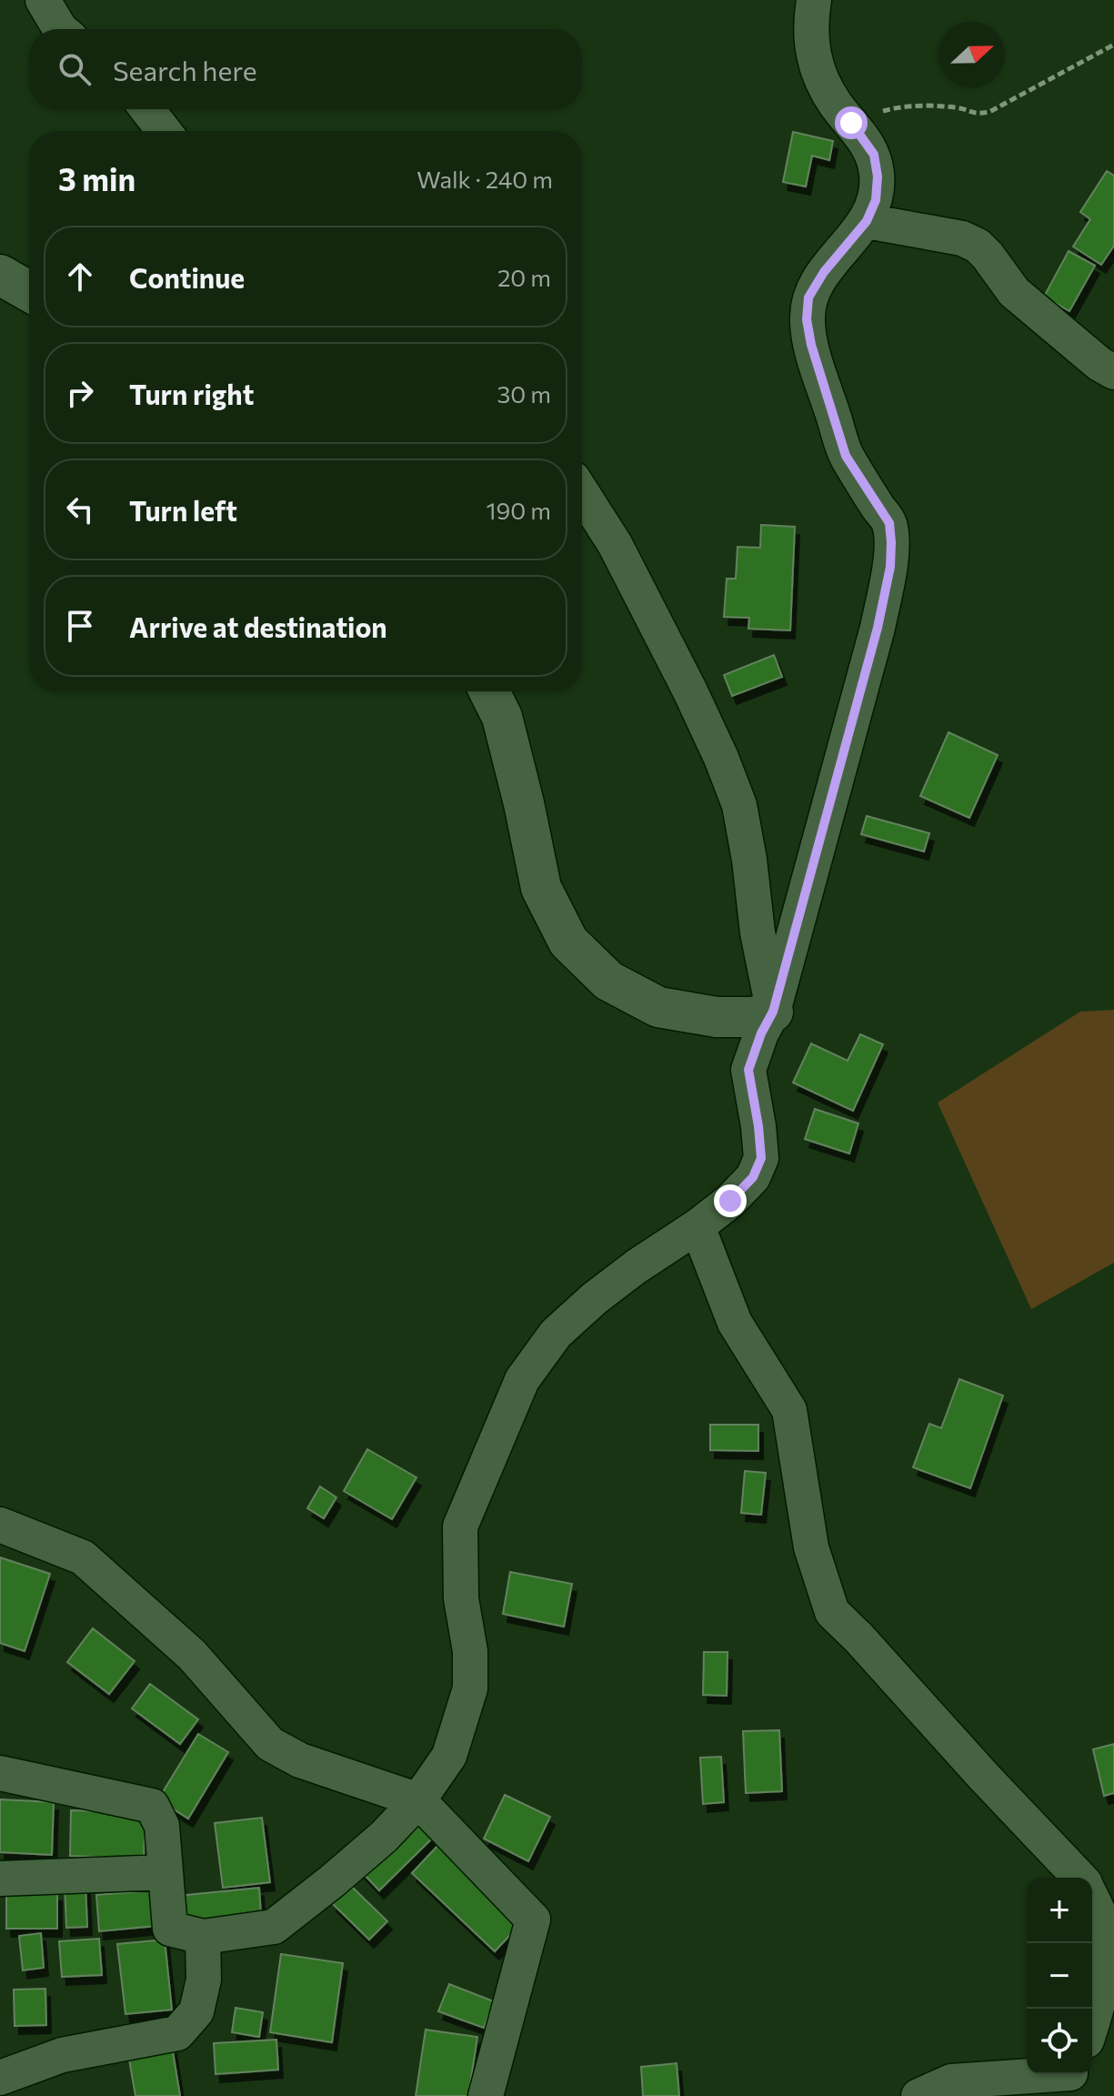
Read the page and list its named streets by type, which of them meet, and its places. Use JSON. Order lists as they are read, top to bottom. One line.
{"north":"right","page":{"search":"Search here","heading":["3 min","Walk · 240 m"],"list":[["Continue","20 m"],["Turn right","30 m"],["Turn left","190 m"],"Arrive at destination"],"map_buttons":["+","−"]}}
